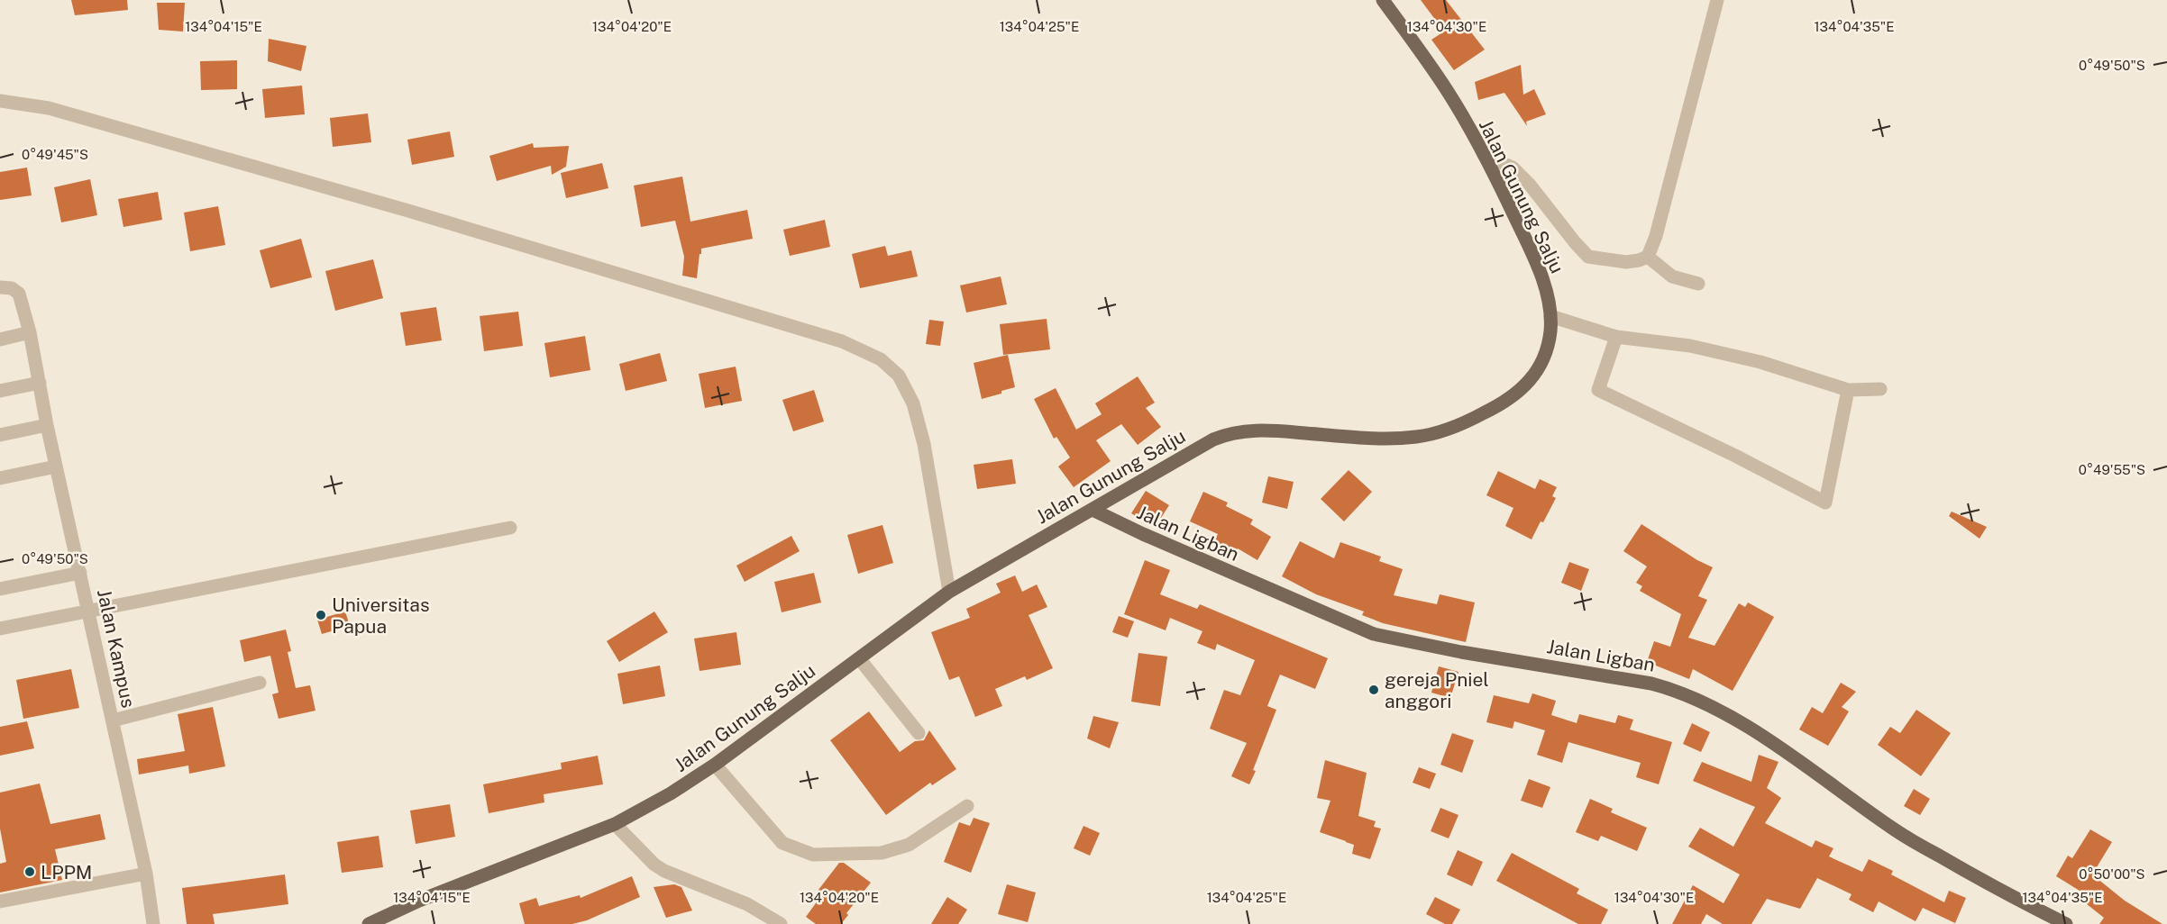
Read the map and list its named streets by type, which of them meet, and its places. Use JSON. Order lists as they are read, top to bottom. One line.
{"streets":{"main road":["Jalan Gunung Salju","Jalan Ligban"],"street":["Jalan Kampus"]},"crossings":[["Jalan Gunung Salju","Jalan Ligban"]],"places":["Universitas Papua","gereja Pniel anggori","LPPM"],"coordinates":["134°04'15\"E","134°04'20\"E","134°04'25\"E","134°04'30\"E","134°04'35\"E","0°49'50\"S","0°49'45\"S","0°49'55\"S","0°50'00\"S"]}
